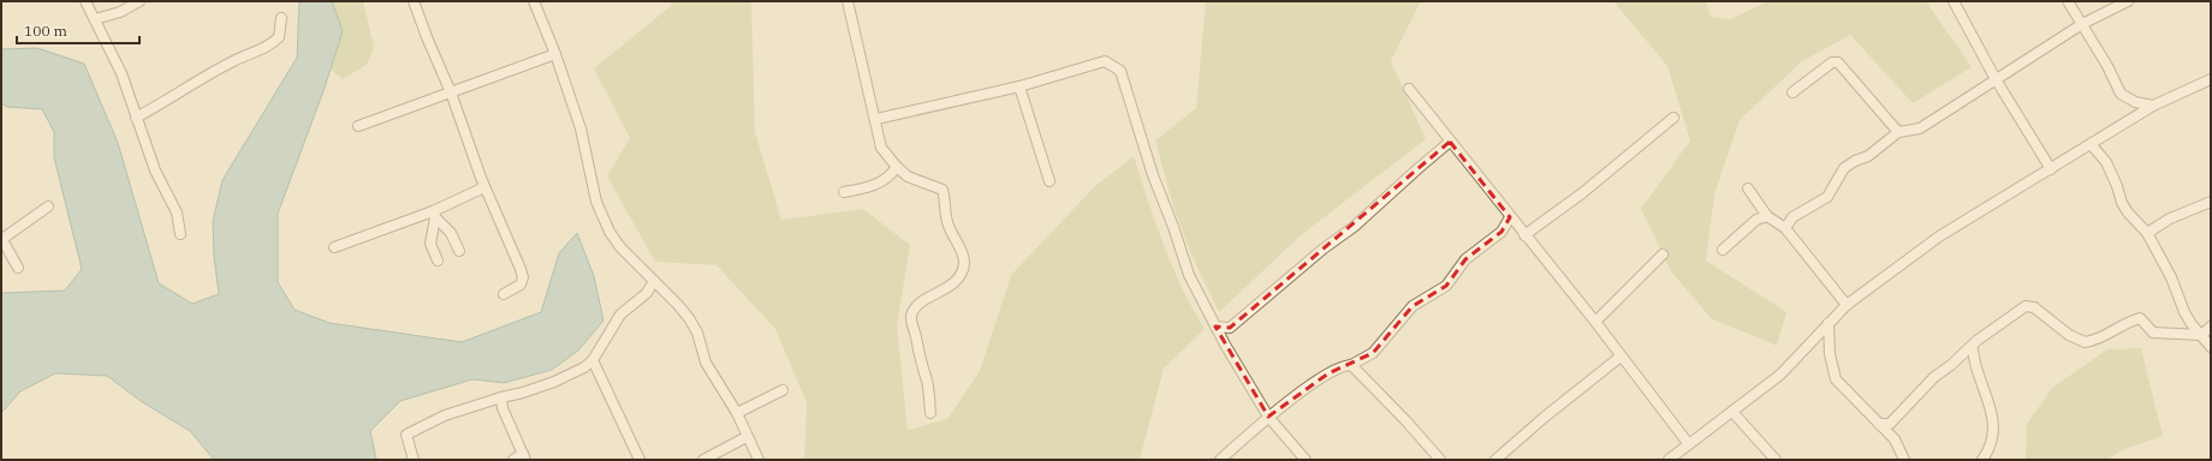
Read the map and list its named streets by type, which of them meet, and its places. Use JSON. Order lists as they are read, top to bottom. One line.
{"scale_bar":"100 m"}
